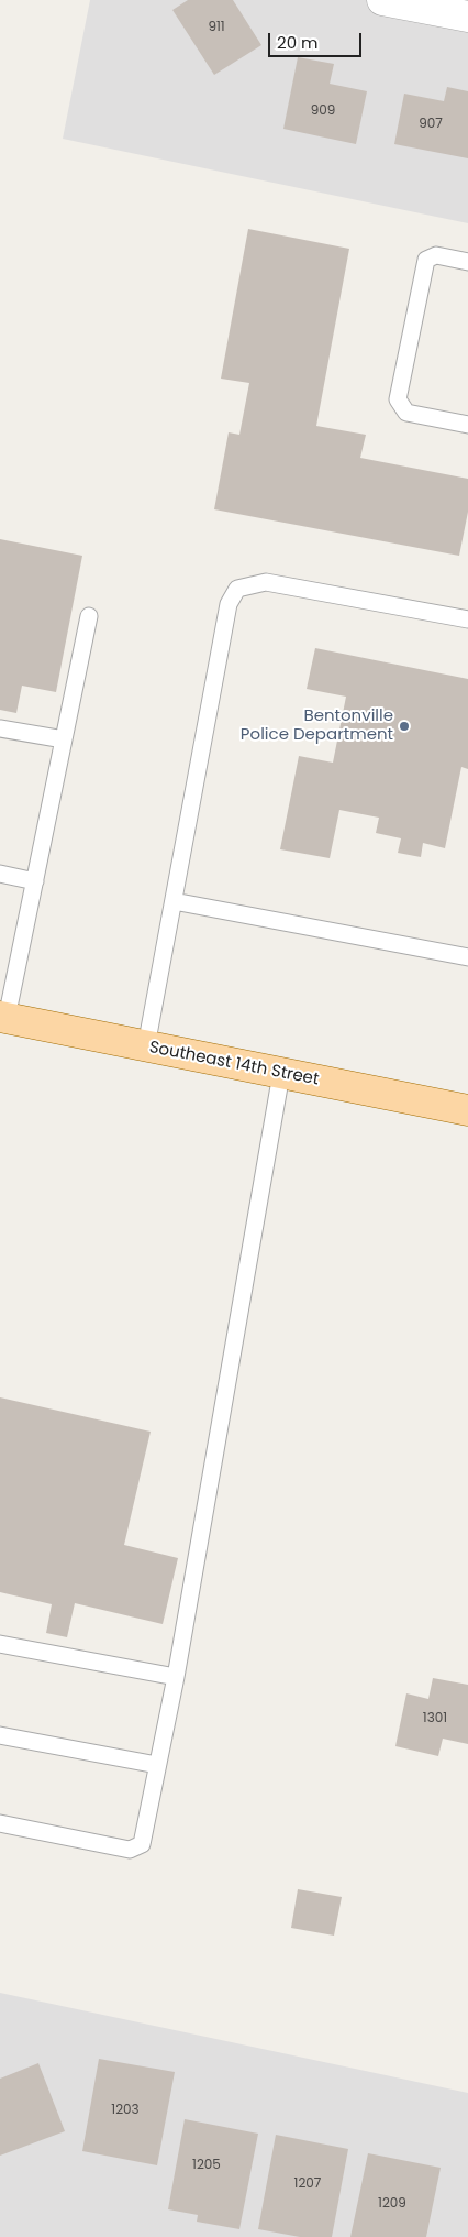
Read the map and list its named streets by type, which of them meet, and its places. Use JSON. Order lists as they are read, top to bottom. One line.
{"streets":{"main road":["Southeast 14th Street"]},"places":["Bentonville Police Department"],"house_numbers":["911","909","907","1301","1203","1205","1207","1209"],"scale_bar":"20 m"}
